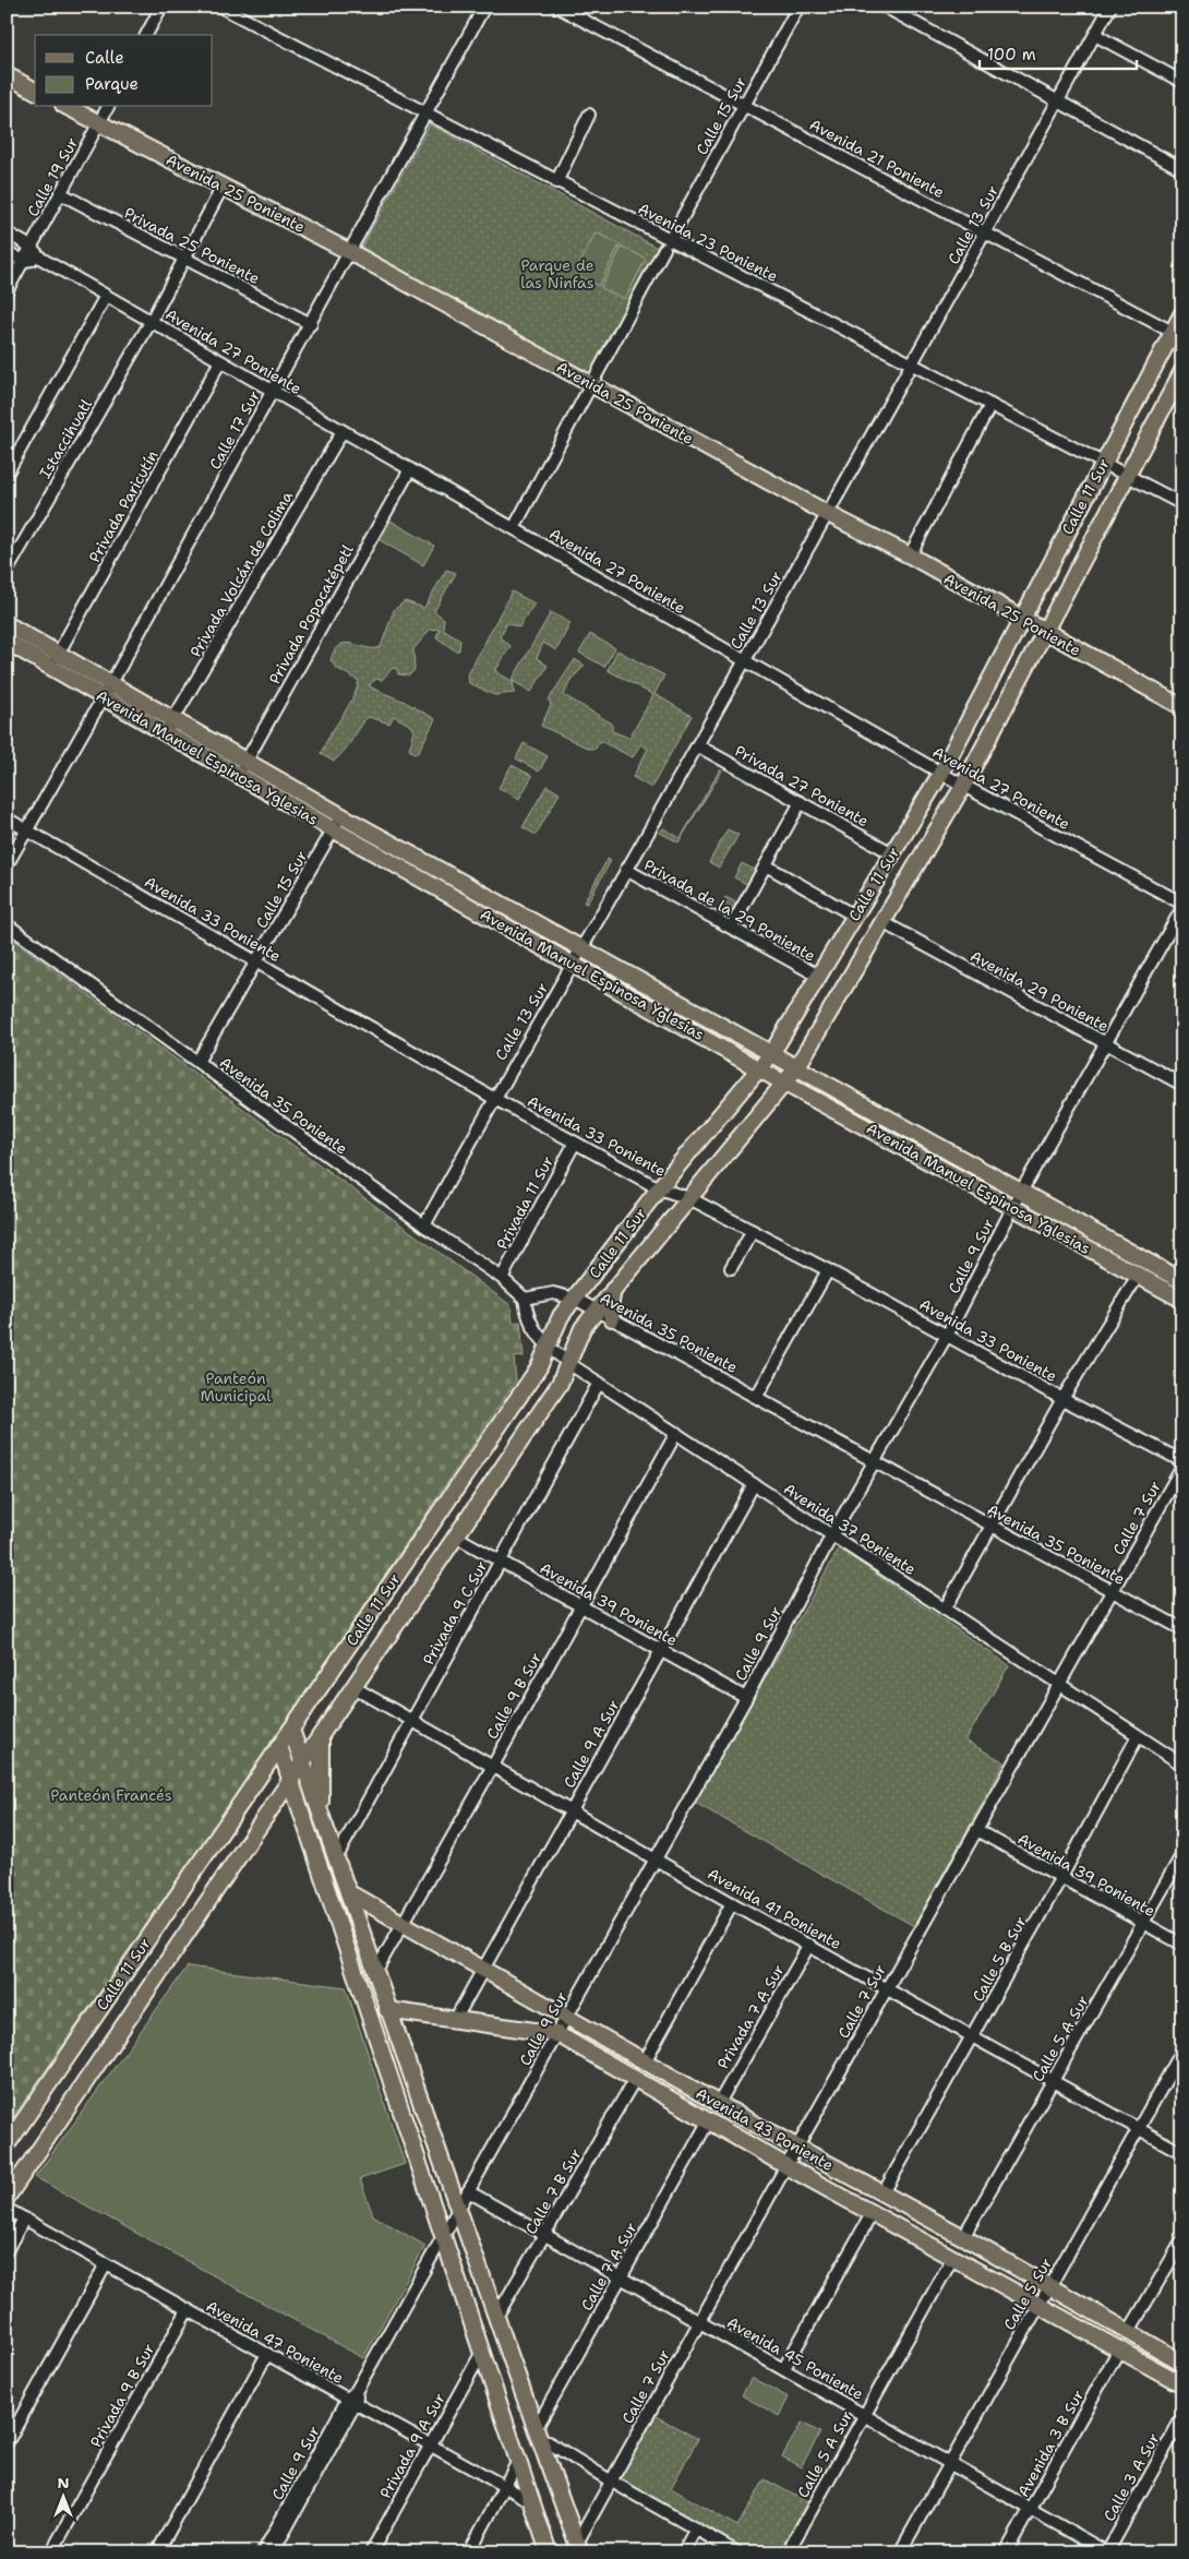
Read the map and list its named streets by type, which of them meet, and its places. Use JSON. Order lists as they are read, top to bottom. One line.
{"streets":{"main road":["Avenida 25 Poniente","Calle 11 Sur","Avenida Manuel Espinosa Yglesias","Avenida 43 Poniente"],"street":["Calle 15 Sur","Avenida 21 Poniente","Calle 19 Sur","Calle 13 Sur","Avenida 23 Poniente","Privada 25 Poniente","Avenida 27 Poniente","Calle 17 Sur","Istaccihuatl","Privada Paricutín","Privada Volcán de Colima","Privada Popocatépetl","Privada 27 Poniente","Privada de la 29 Poniente","Avenida 33 Poniente","Avenida 29 Poniente","Avenida 35 Poniente","Privada 11 Sur","Calle 9 Sur","Calle 7 Sur","Avenida 37 Poniente","Avenida 39 Poniente","Privada 9 C Sur","Calle 9 B Sur","Calle 9 A Sur","Avenida 41 Poniente","Calle 5 B Sur","Privada 7 A Sur","Calle 5 A Sur","Calle 7 B Sur","Calle 7 A Sur","Calle 5 Sur","Avenida 47 Poniente","Avenida 45 Poniente","Privada 9 B Sur","Avenida 3 B Sur","Privada 9 A Sur","Calle 3 A Sur"]},"crossings":[["Calle 15 Sur","Avenida 21 Poniente"],["Calle 15 Sur","Avenida 25 Poniente"],["Calle 15 Sur","Avenida 23 Poniente"],["Calle 15 Sur","Avenida Manuel Espinosa Yglesias"],["Calle 15 Sur","Avenida 33 Poniente"],["Calle 15 Sur","Avenida 35 Poniente"],["Avenida 21 Poniente","Calle 13 Sur"],["Avenida 21 Poniente","Calle 11 Sur"],["Calle 19 Sur","Avenida 25 Poniente"],["Calle 19 Sur","Privada 25 Poniente"],["Calle 19 Sur","Avenida 27 Poniente"],["Avenida 25 Poniente","Calle 13 Sur"],["Avenida 25 Poniente","Calle 17 Sur"],["Avenida 25 Poniente","Istaccihuatl"],["Avenida 25 Poniente","Calle 11 Sur"],["Calle 13 Sur","Avenida 23 Poniente"],["Calle 13 Sur","Avenida 27 Poniente"],["Calle 13 Sur","Avenida Manuel Espinosa Yglesias"],["Calle 13 Sur","Privada 27 Poniente"],["Calle 13 Sur","Privada de la 29 Poniente"],["Calle 13 Sur","Avenida 33 Poniente"],["Calle 13 Sur","Avenida 35 Poniente"],["Avenida 23 Poniente","Calle 17 Sur"],["Avenida 23 Poniente","Calle 11 Sur"],["Privada 25 Poniente","Calle 17 Sur"],["Privada 25 Poniente","Istaccihuatl"],["Avenida 27 Poniente","Calle 17 Sur"],["Avenida 27 Poniente","Istaccihuatl"],["Avenida 27 Poniente","Calle 11 Sur"],["Avenida 27 Poniente","Privada Paricutín"],["Avenida 27 Poniente","Privada Volcán de Colima"],["Avenida 27 Poniente","Privada Popocatépetl"],["Calle 17 Sur","Avenida Manuel Espinosa Yglesias"],["Calle 17 Sur","Avenida 33 Poniente"],["Calle 11 Sur","Avenida Manuel Espinosa Yglesias"],["Calle 11 Sur","Privada 27 Poniente"],["Calle 11 Sur","Privada de la 29 Poniente"],["Calle 11 Sur","Avenida 33 Poniente"],["Calle 11 Sur","Avenida 29 Poniente"],["Calle 11 Sur","Avenida 35 Poniente"],["Calle 11 Sur","Avenida 37 Poniente"],["Calle 11 Sur","Avenida 39 Poniente"],["Calle 11 Sur","Avenida 41 Poniente"],["Privada Paricutín","Avenida Manuel Espinosa Yglesias"],["Privada Volcán de Colima","Avenida Manuel Espinosa Yglesias"],["Privada Popocatépetl","Avenida Manuel Espinosa Yglesias"],["Avenida Manuel Espinosa Yglesias","Calle 9 Sur"],["Avenida 33 Poniente","Privada 11 Sur"],["Avenida 33 Poniente","Calle 9 Sur"],["Avenida 29 Poniente","Calle 9 Sur"],["Avenida 35 Poniente","Privada 11 Sur"],["Avenida 35 Poniente","Calle 9 Sur"],["Avenida 35 Poniente","Calle 7 Sur"],["Avenida 35 Poniente","Avenida 37 Poniente"],["Calle 9 Sur","Avenida 37 Poniente"],["Calle 9 Sur","Avenida 39 Poniente"],["Calle 9 Sur","Avenida 41 Poniente"],["Calle 9 Sur","Avenida 43 Poniente"],["Calle 9 Sur","Avenida 47 Poniente"],["Calle 9 Sur","Avenida 45 Poniente"],["Calle 7 Sur","Avenida 37 Poniente"],["Calle 7 Sur","Avenida 39 Poniente"],["Calle 7 Sur","Avenida 41 Poniente"],["Calle 7 Sur","Avenida 43 Poniente"],["Calle 7 Sur","Avenida 45 Poniente"],["Avenida 37 Poniente","Privada 9 C Sur"],["Avenida 37 Poniente","Calle 9 B Sur"],["Avenida 37 Poniente","Calle 9 A Sur"],["Avenida 37 Poniente","Calle 5 B Sur"],["Avenida 39 Poniente","Privada 9 C Sur"],["Avenida 39 Poniente","Calle 9 B Sur"],["Avenida 39 Poniente","Calle 9 A Sur"],["Avenida 39 Poniente","Calle 5 B Sur"],["Avenida 39 Poniente","Calle 5 A Sur"],["Privada 9 C Sur","Avenida 41 Poniente"],["Calle 9 B Sur","Avenida 41 Poniente"],["Calle 9 B Sur","Avenida 43 Poniente"],["Calle 9 A Sur","Avenida 41 Poniente"],["Calle 9 A Sur","Avenida 43 Poniente"],["Avenida 41 Poniente","Calle 5 B Sur"],["Avenida 41 Poniente","Privada 7 A Sur"],["Avenida 41 Poniente","Calle 5 A Sur"],["Avenida 41 Poniente","Calle 5 Sur"],["Calle 5 B Sur","Avenida 43 Poniente"],["Privada 7 A Sur","Avenida 43 Poniente"],["Calle 5 A Sur","Avenida 43 Poniente"],["Calle 5 A Sur","Avenida 45 Poniente"],["Avenida 43 Poniente","Calle 7 B Sur"],["Avenida 43 Poniente","Calle 7 A Sur"],["Avenida 43 Poniente","Calle 5 Sur"],["Avenida 43 Poniente","Avenida 3 B Sur"],["Calle 7 B Sur","Avenida 45 Poniente"],["Calle 7 A Sur","Avenida 45 Poniente"],["Calle 5 Sur","Avenida 45 Poniente"],["Avenida 47 Poniente","Privada 9 B Sur"],["Avenida 47 Poniente","Privada 9 A Sur"],["Avenida 45 Poniente","Avenida 3 B Sur"],["Avenida 45 Poniente","Calle 3 A Sur"]],"parks":["Parque de las Ninfas","Panteón Municipal","Panteón Francés"],"legend":["Calle","Parque"],"scale_bar":"100 m","north":"top"}
